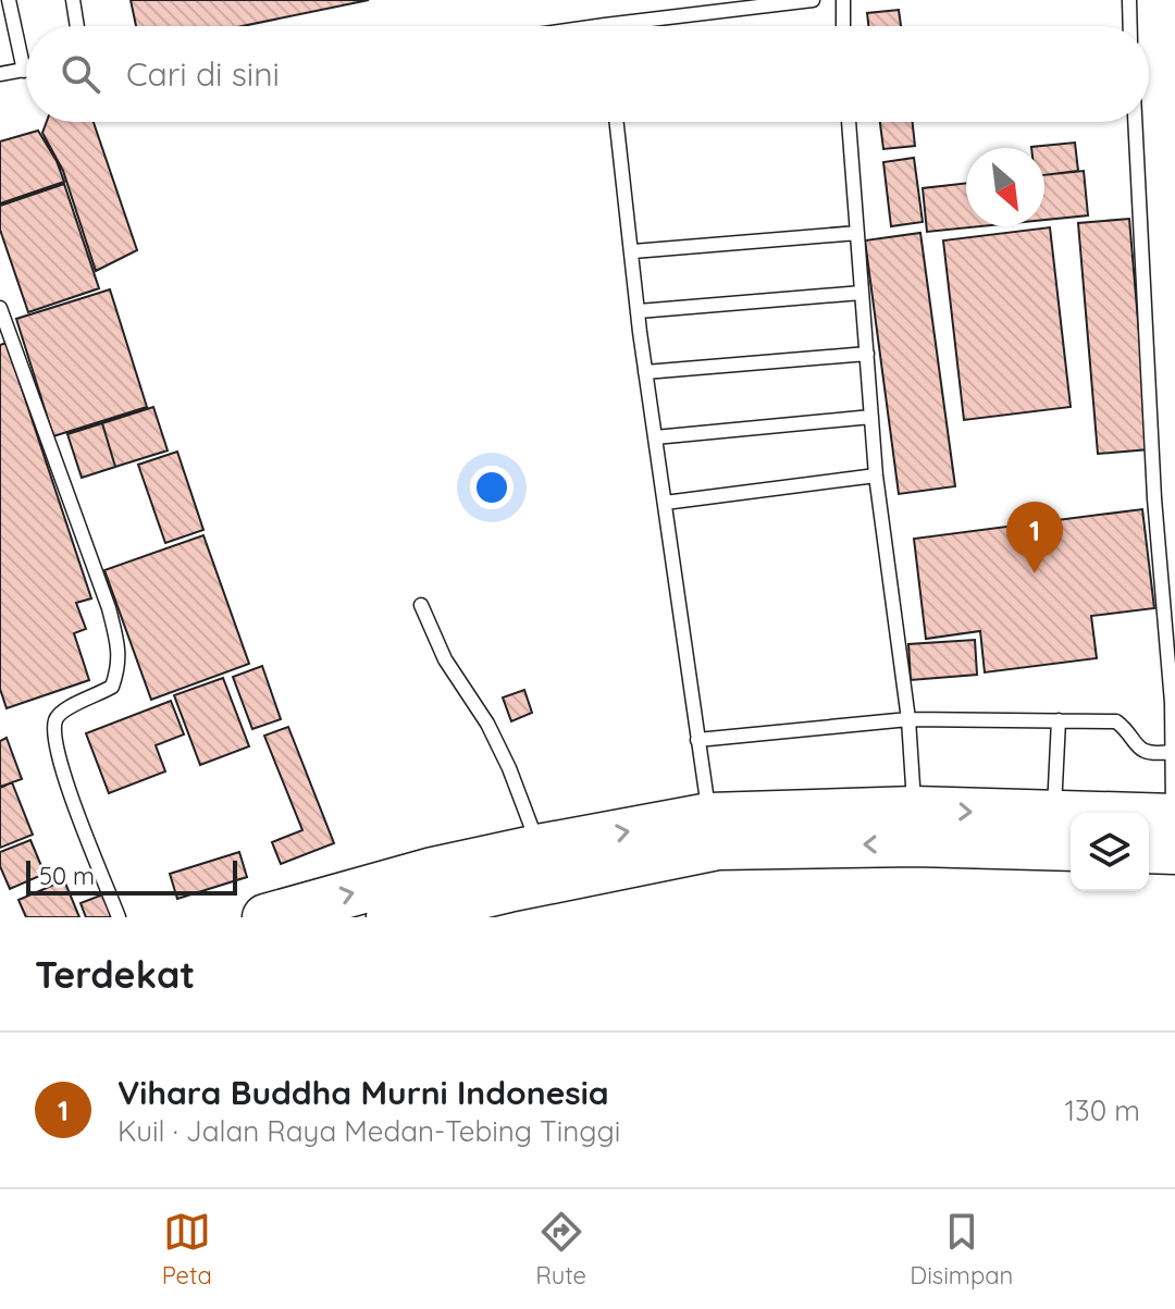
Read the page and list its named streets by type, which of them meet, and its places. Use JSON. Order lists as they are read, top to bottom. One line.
{"scale_bar":"50 m","north":"bottom right","page":{"search":"Cari di sini","pins":"1","scale":"50 m","heading":"Terdekat","list":[{"mark":"1","name":"Vihara Buddha Murni Indonesia","note":"Kuil · Jalan Raya Medan-Tebing Tinggi","value":"130 m"}],"nav":["Peta","Rute","Disimpan"]}}
